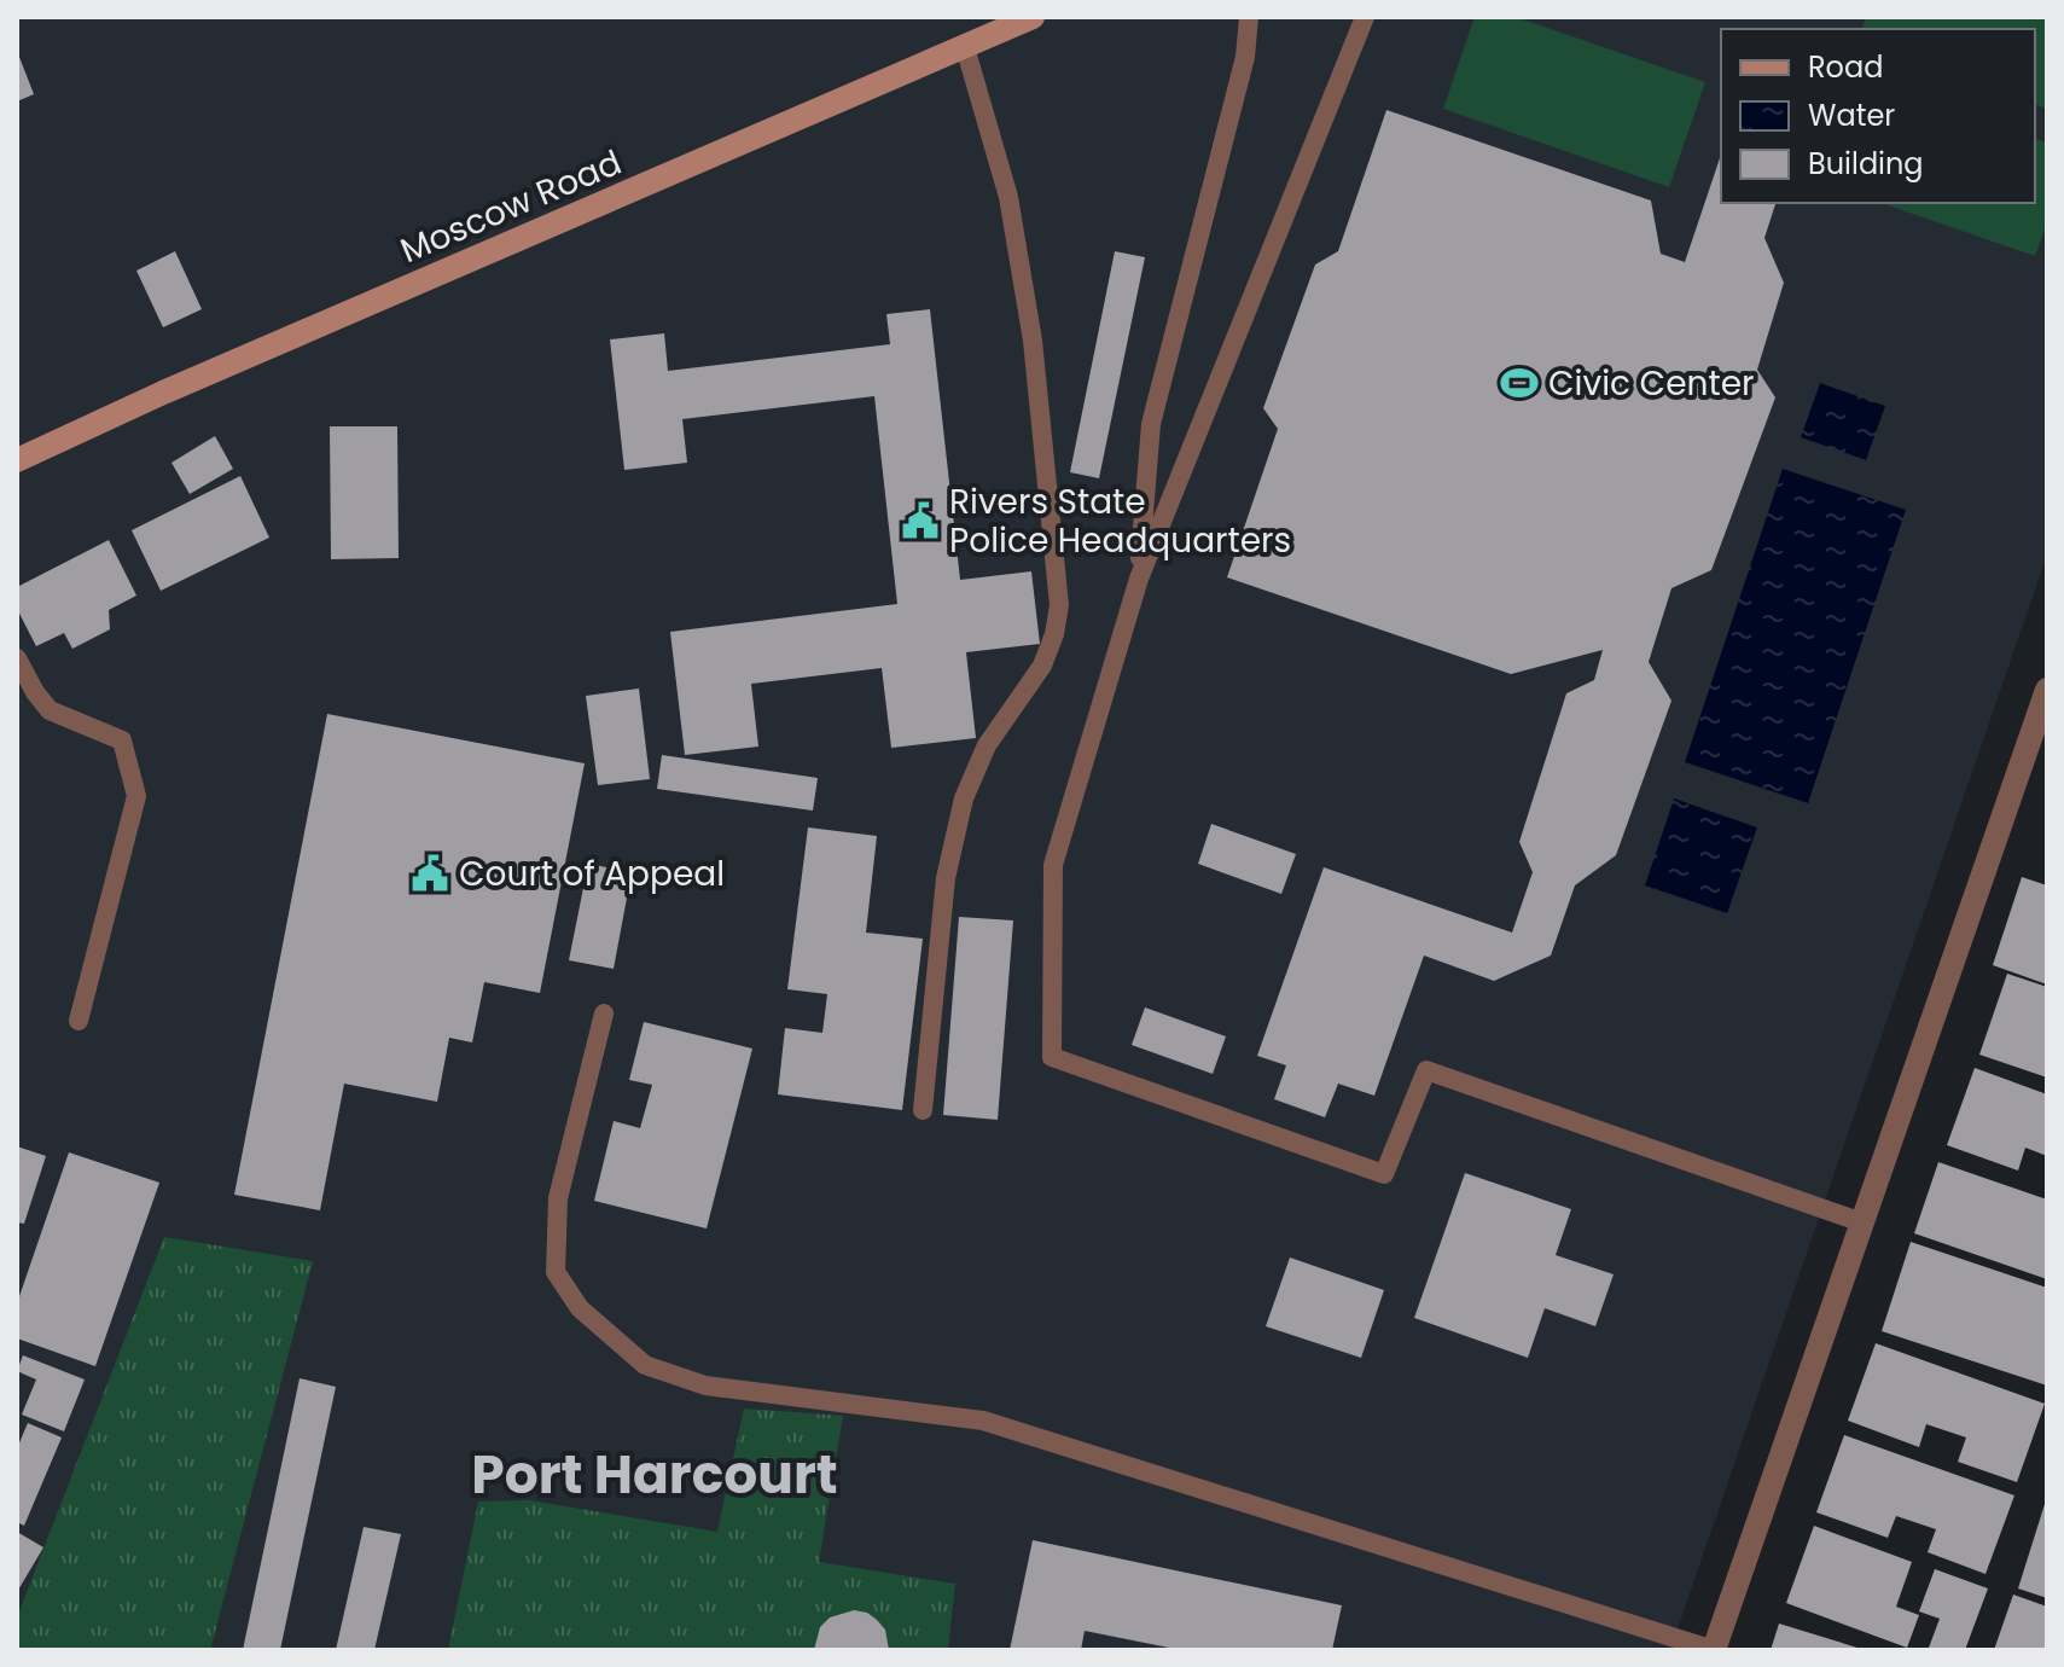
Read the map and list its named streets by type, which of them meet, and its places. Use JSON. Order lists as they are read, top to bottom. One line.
{"streets":{"street":["Moscow Road"]},"districts":["Port Harcourt"],"places":{"sports":["Civic Center"],"public building":["Rivers State Police Headquarters","Court of Appeal"]},"legend":["Road","Water","Building"]}
